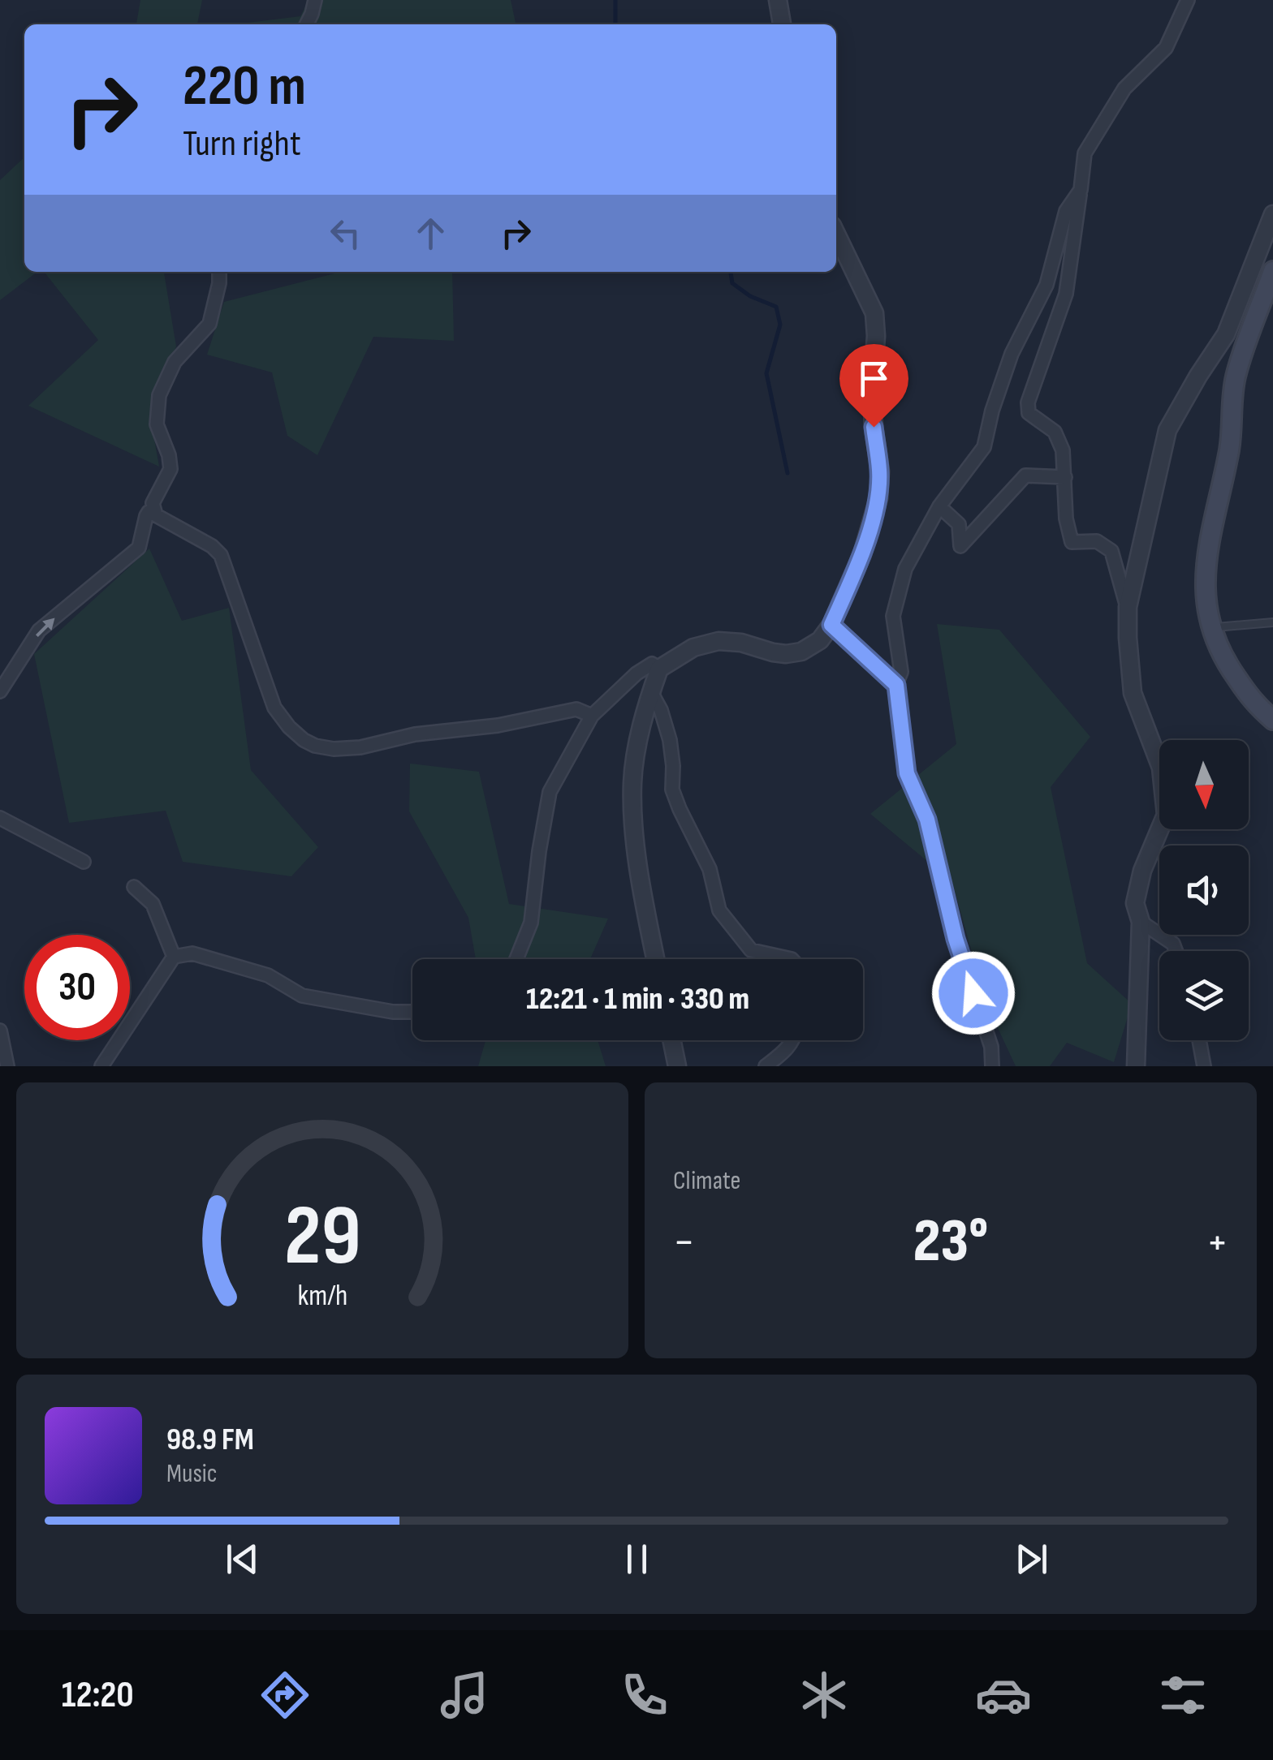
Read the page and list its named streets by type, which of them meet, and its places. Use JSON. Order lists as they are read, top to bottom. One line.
{"north":"bottom","page":{"turn":["220 m","Turn right"],"limit":"30","trip":"12:21 · 1 min · 330 m","tile":"Climate","heat":["−","23°","+"],"song":["98.9 FM","Music"],"tabs":"12:20","gauge":["29","km/h"]}}
